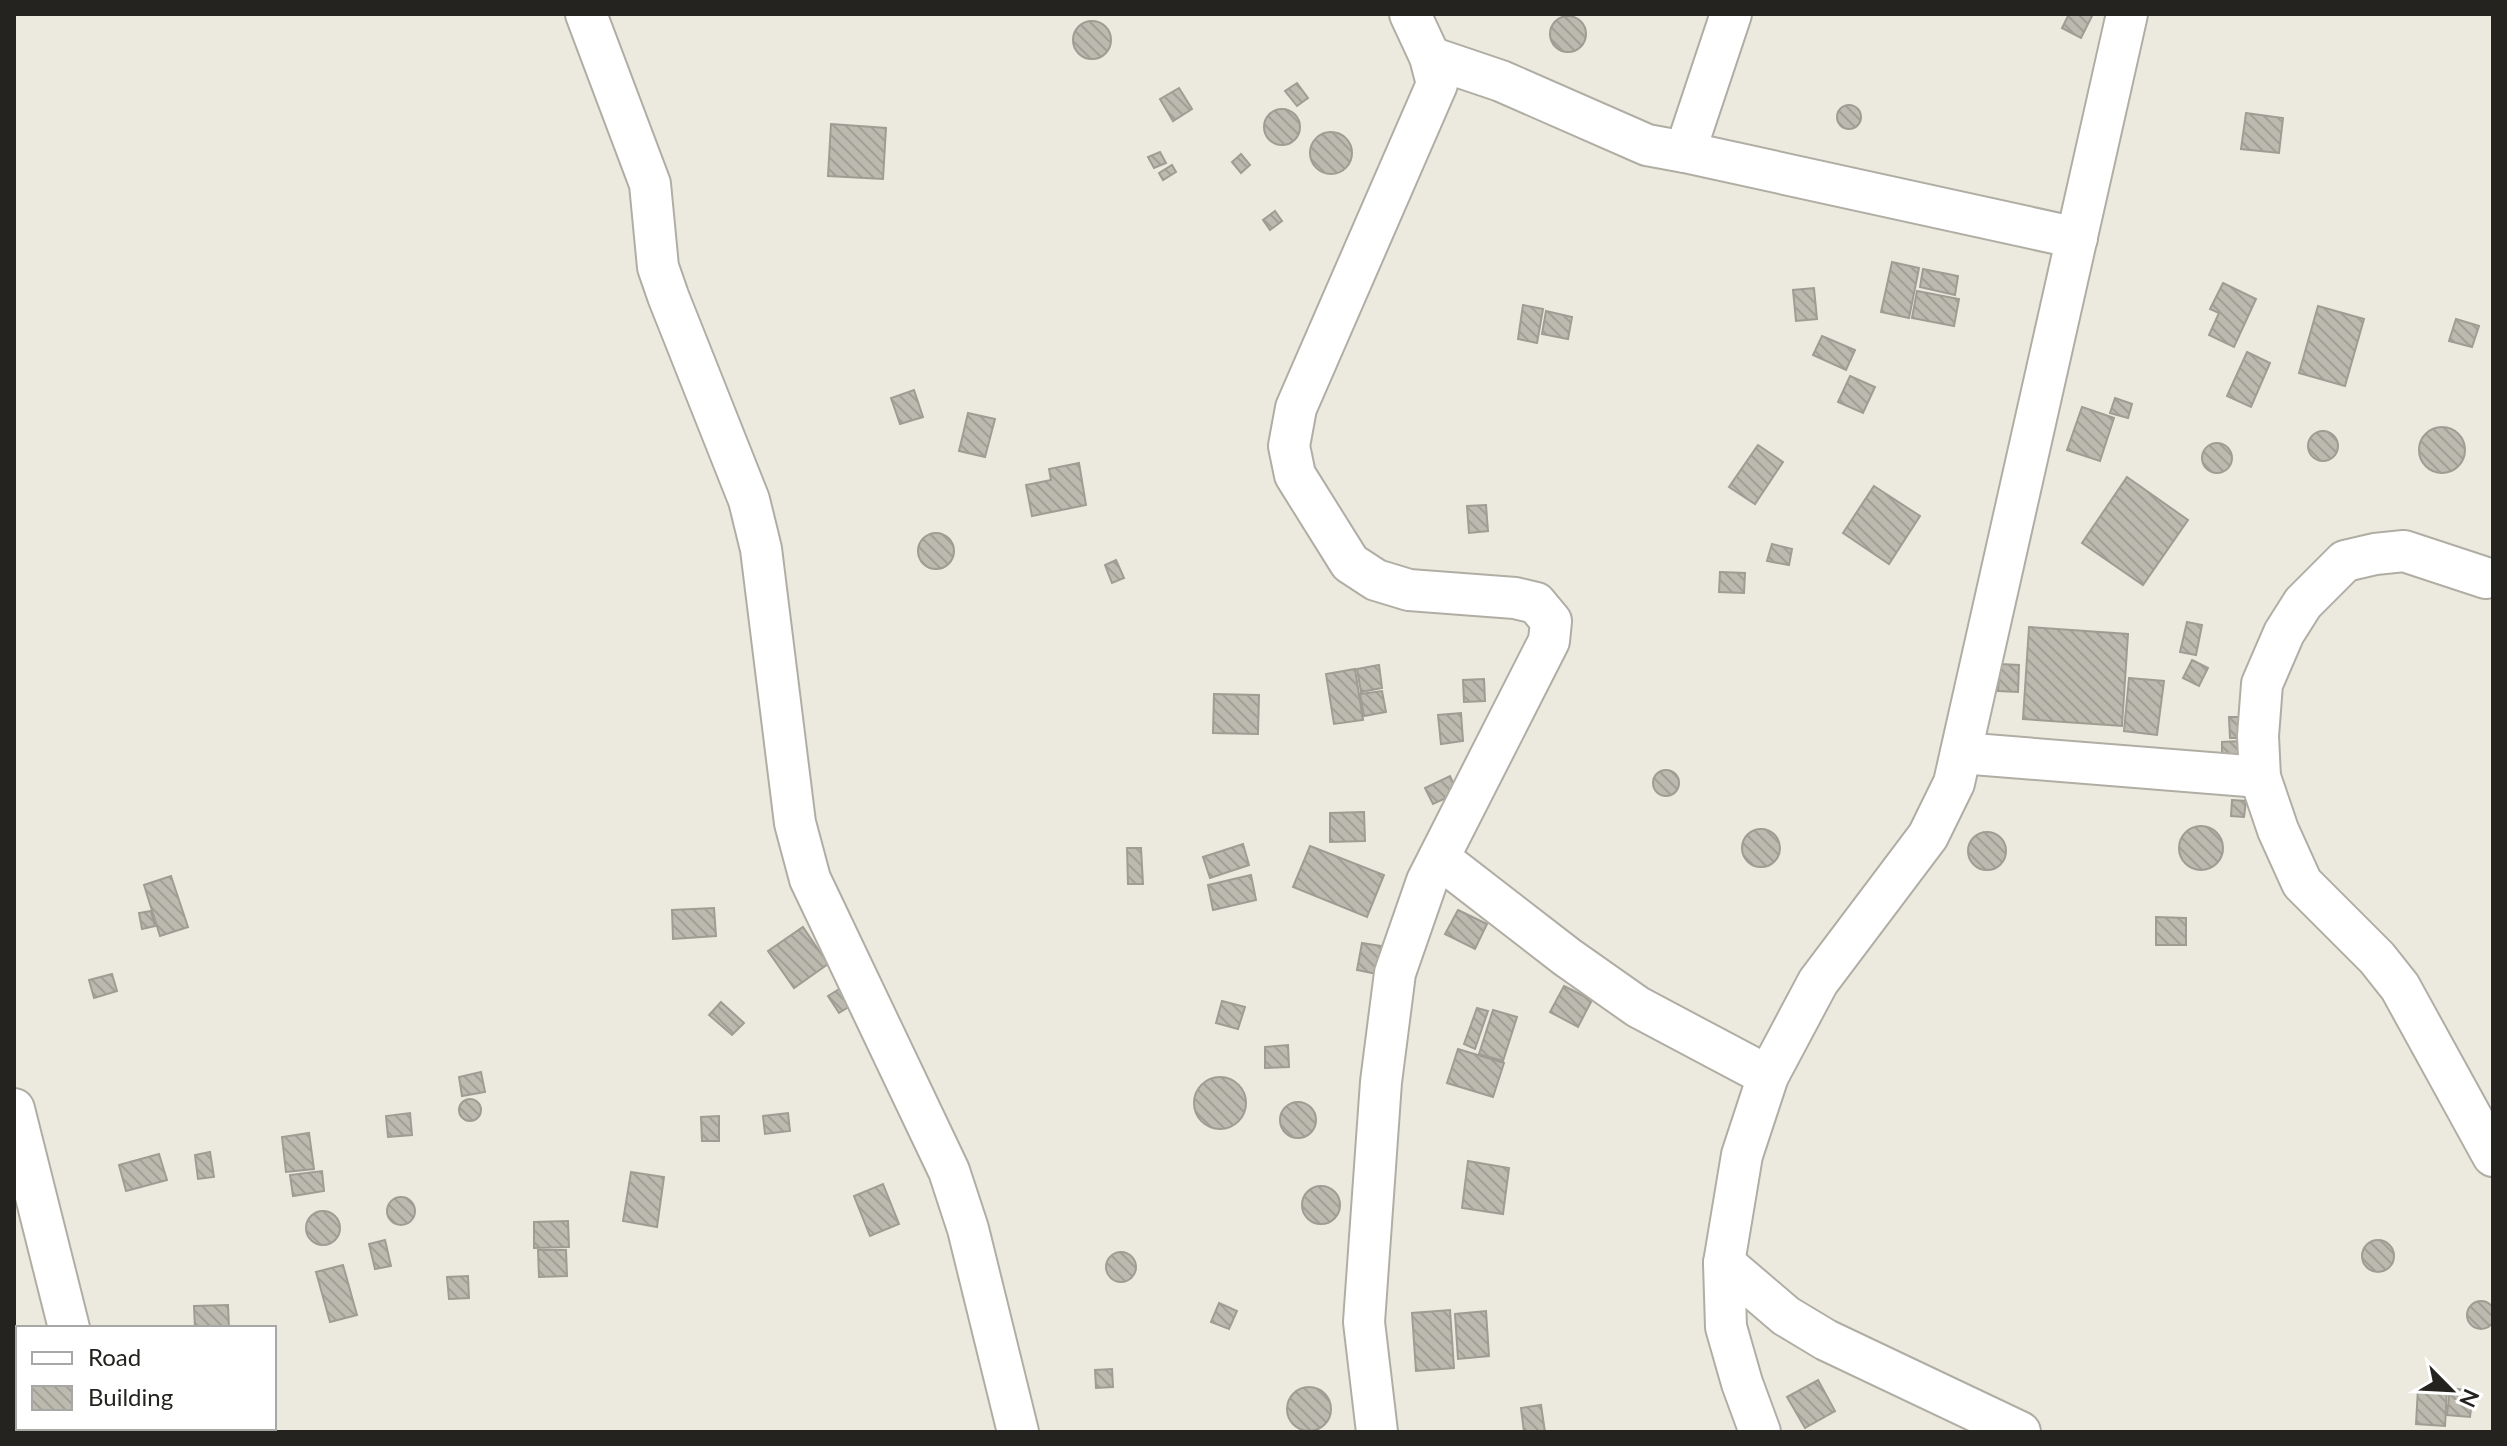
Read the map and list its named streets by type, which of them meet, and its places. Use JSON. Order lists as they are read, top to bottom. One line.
{"legend":["Road","Building"],"north":"bottom right"}
